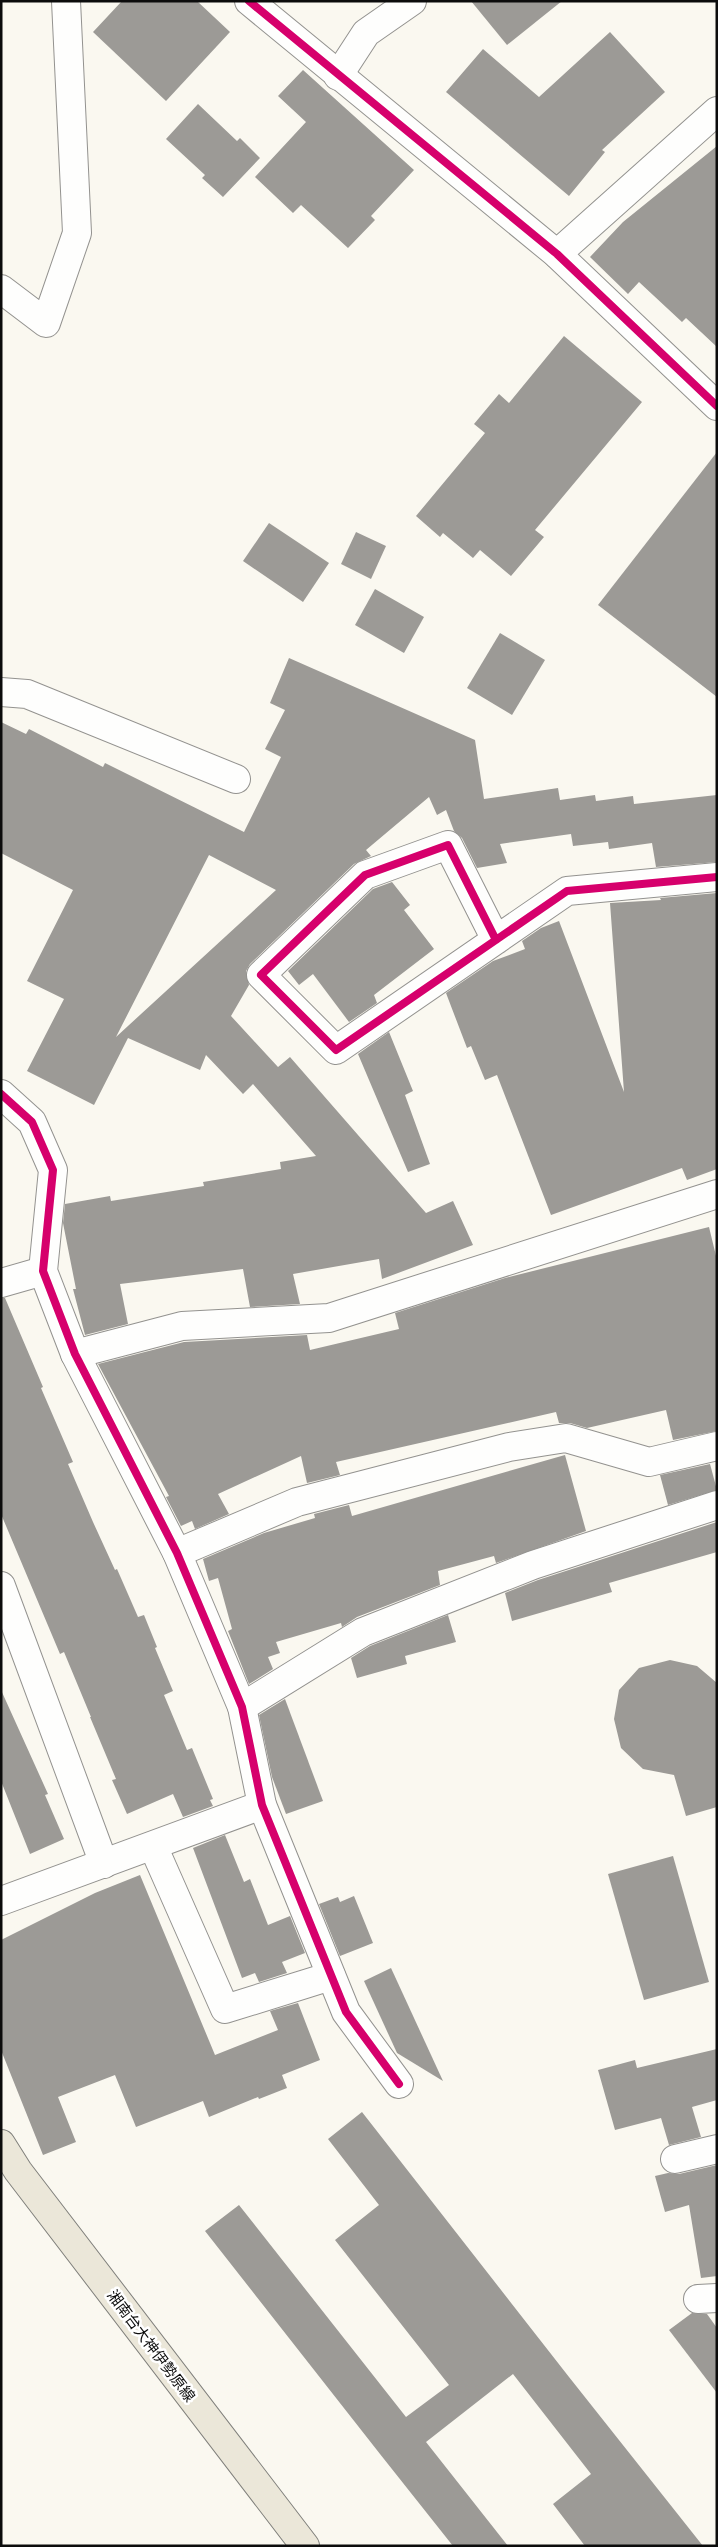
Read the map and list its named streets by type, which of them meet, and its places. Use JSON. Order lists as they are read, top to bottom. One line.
{"streets":{"main road":["湘南台大神伊勢原線"]}}
